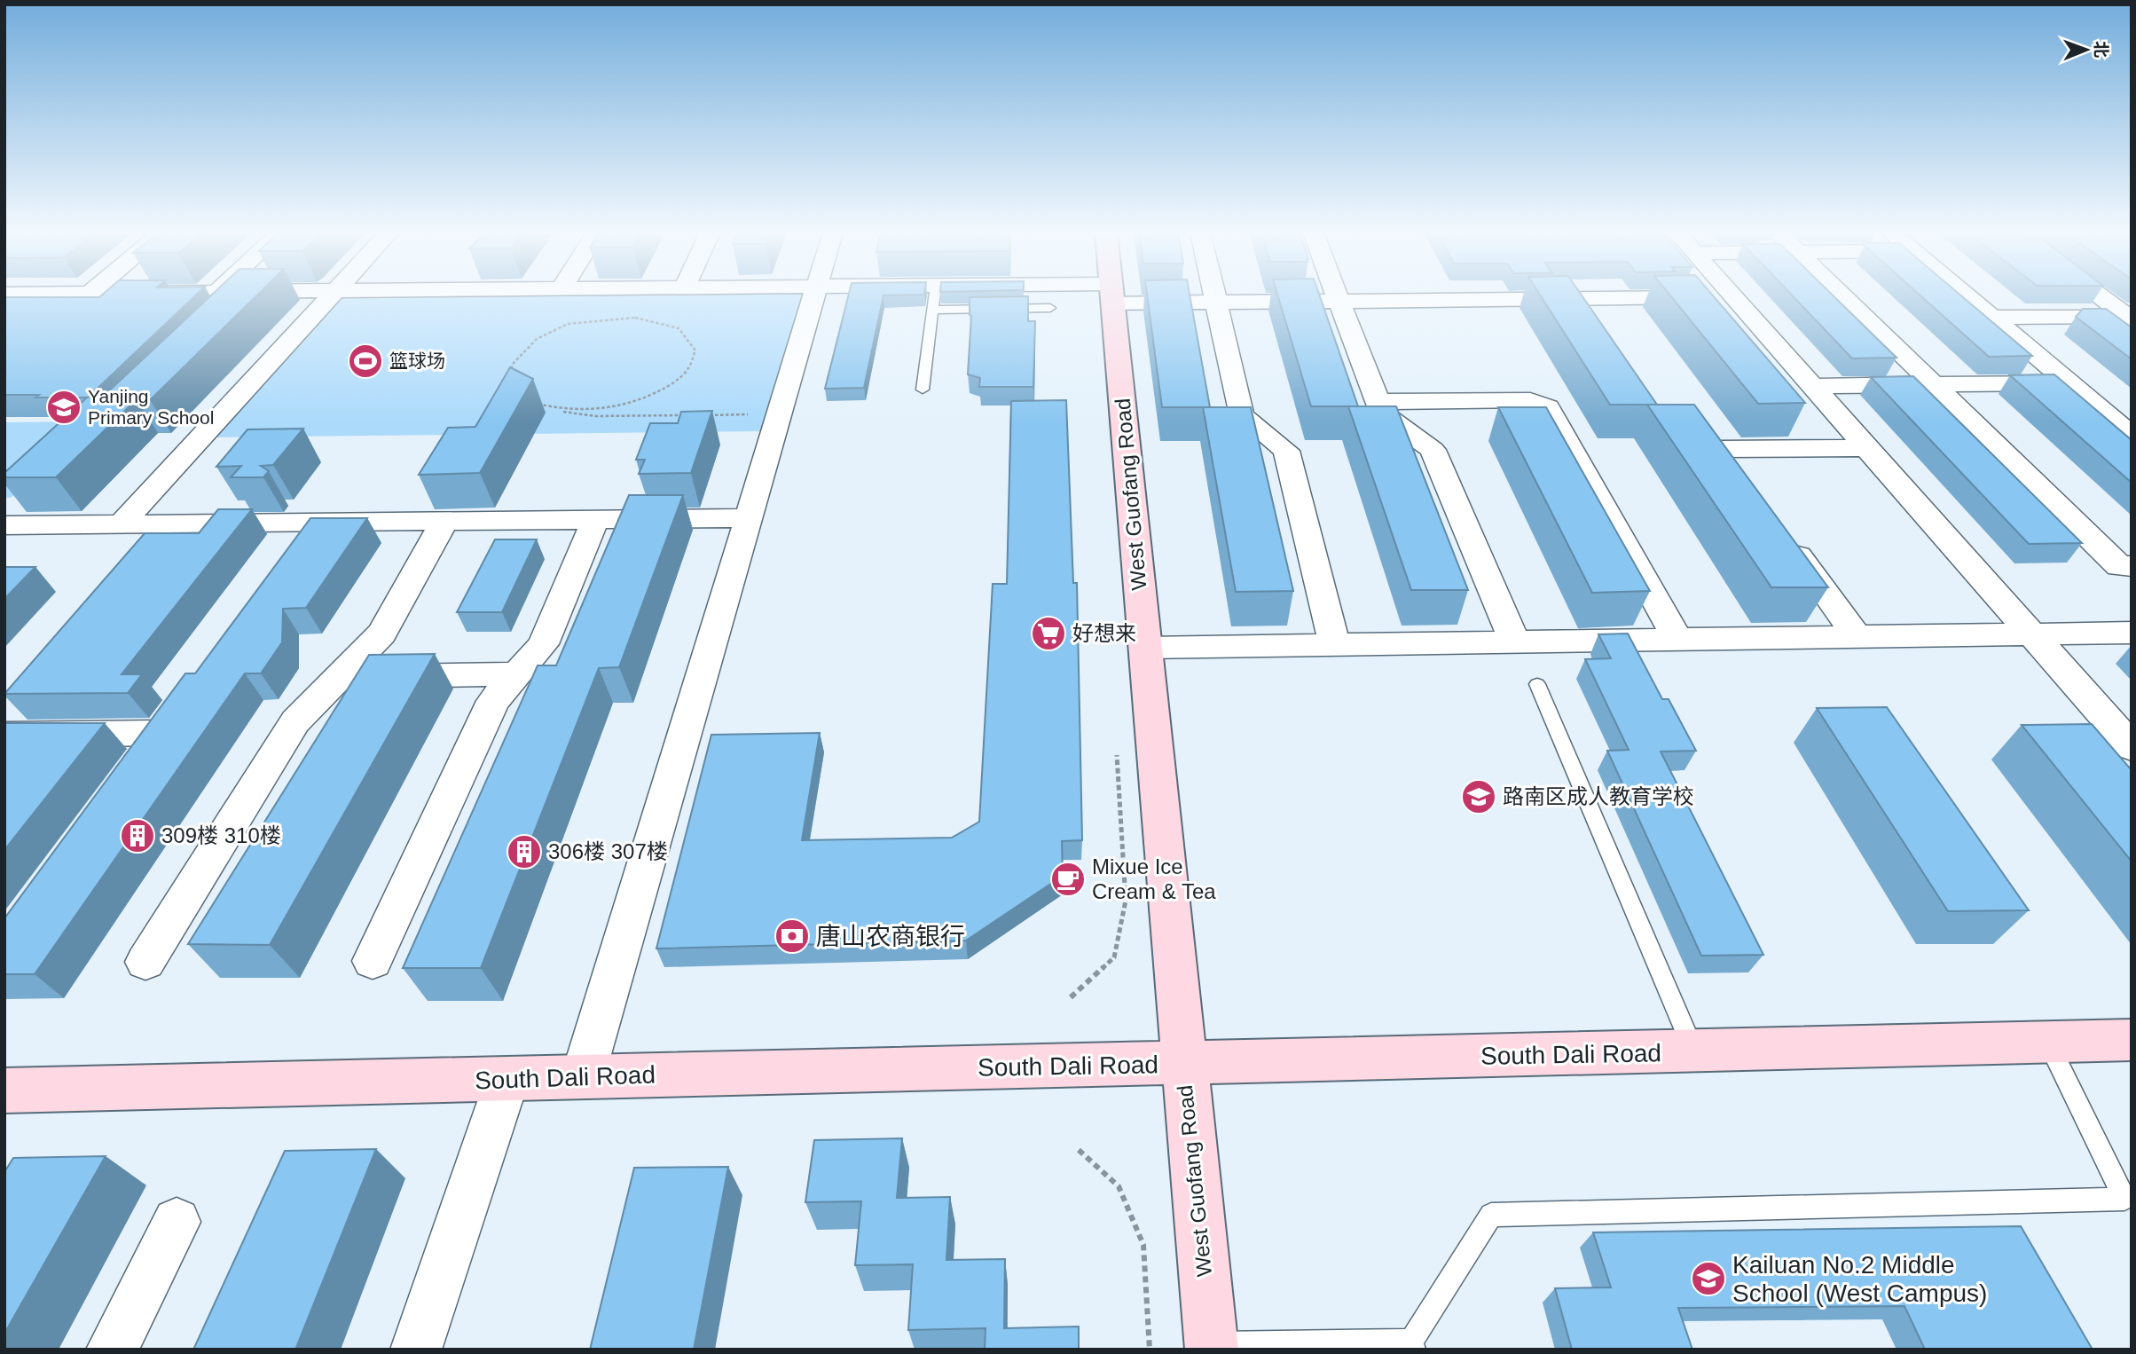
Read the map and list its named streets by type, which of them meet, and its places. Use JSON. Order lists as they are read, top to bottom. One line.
{"streets":{"street":["West Guofang Road","South Dali Road"]},"crossings":[["West Guofang Road","South Dali Road"]],"places":{"sports":["篮球场"],"school or university":["Yanjing Primary School","路南区成人教育学校","Kailuan No.2 Middle School (West Campus)"],"supermarket":["好想来"],"building":["309楼 310楼","306楼 307楼"],"cafe":["Mixue Ice Cream & Tea"],"bank":["唐山农商银行"]},"north":"right"}
